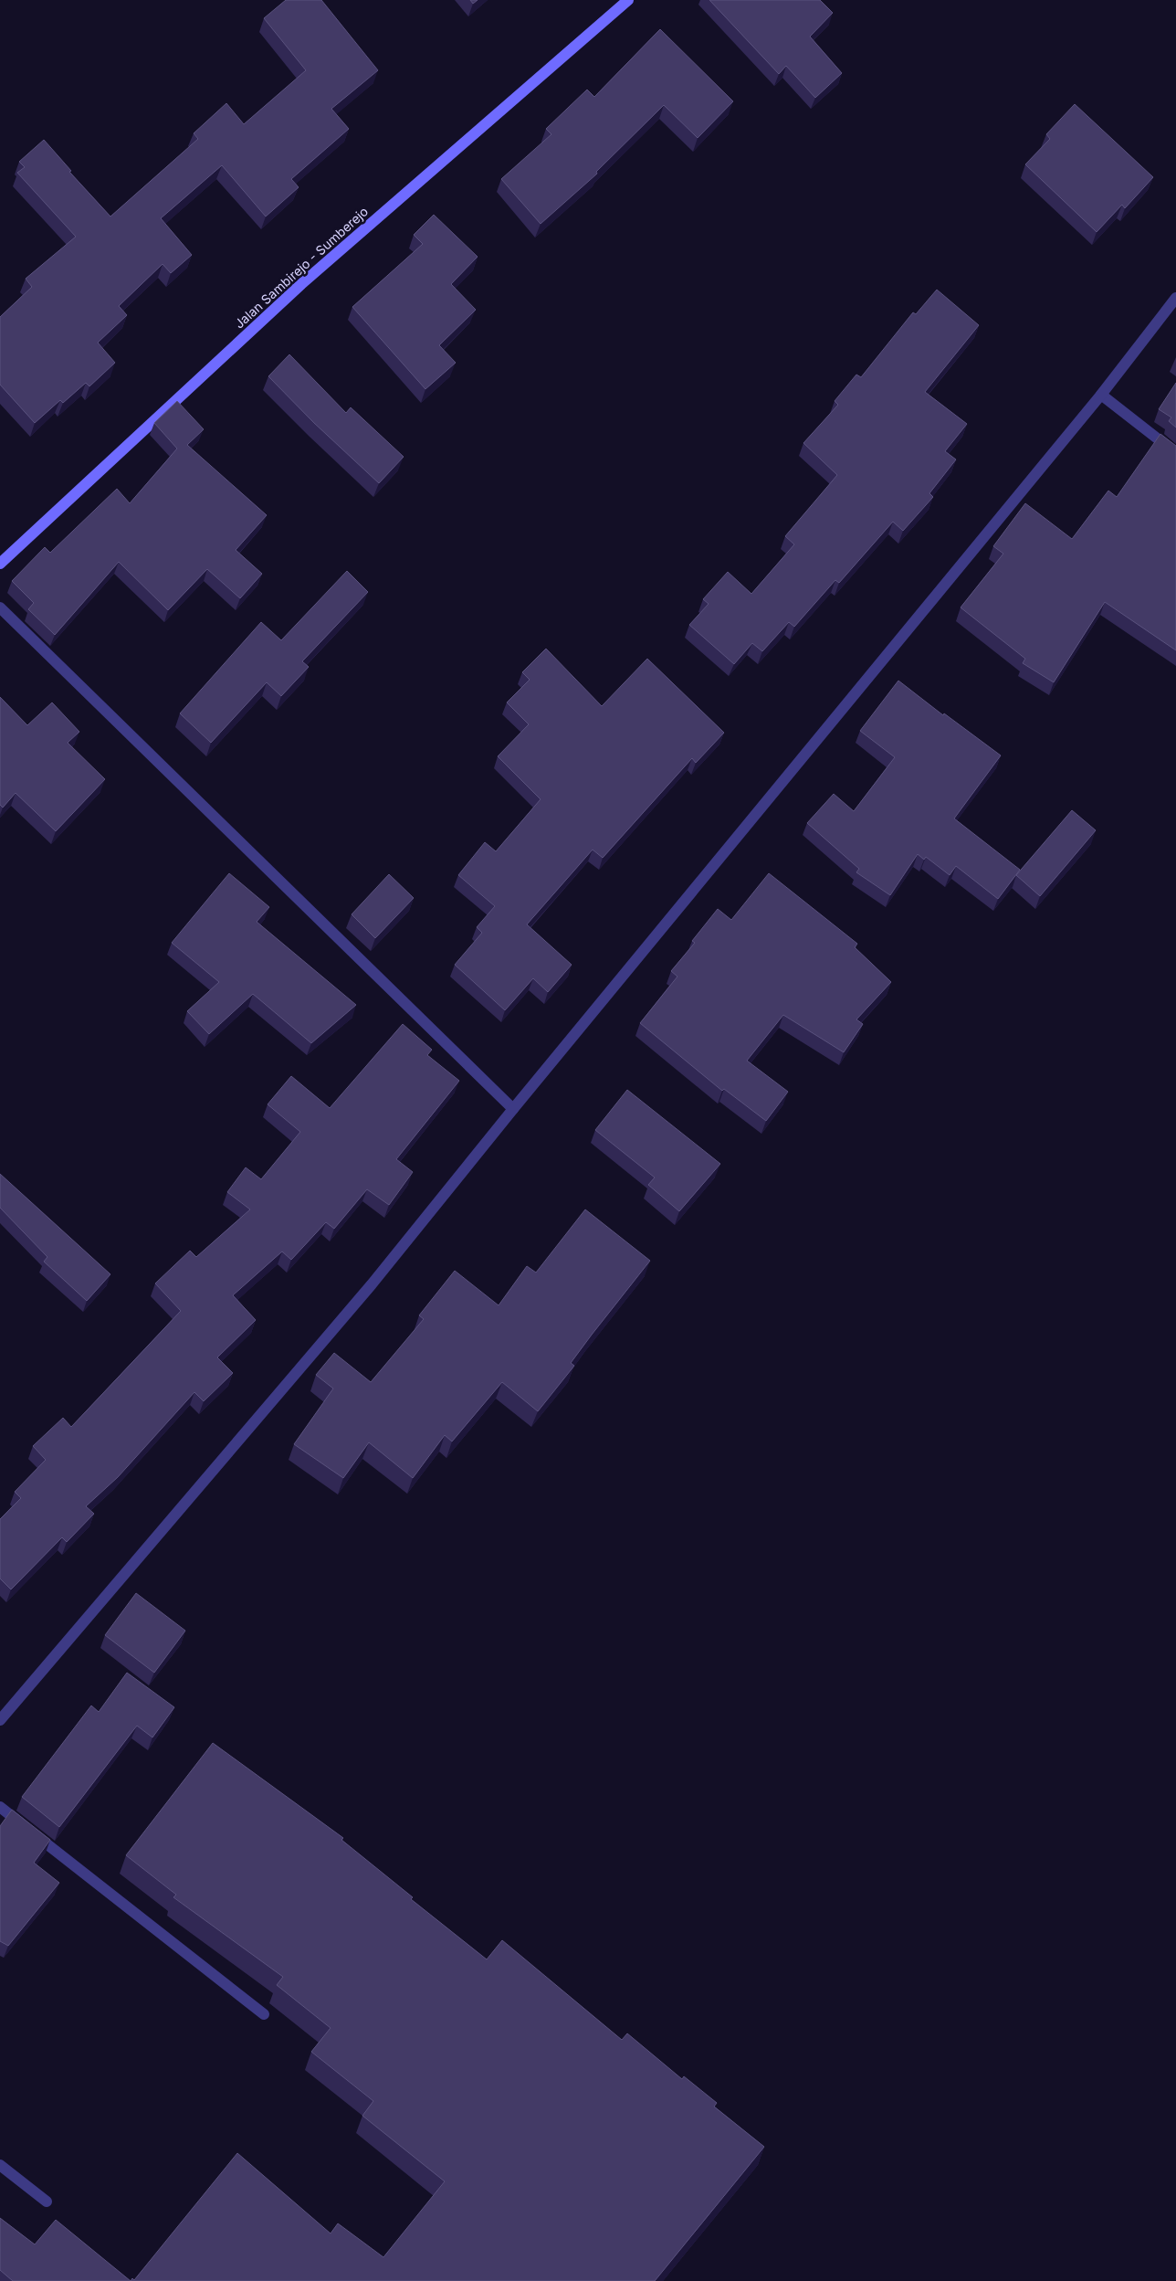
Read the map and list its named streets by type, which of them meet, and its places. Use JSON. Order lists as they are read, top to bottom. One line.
{"streets":{"main road":["Jalan Sambirejo - Sumberejo"]}}
